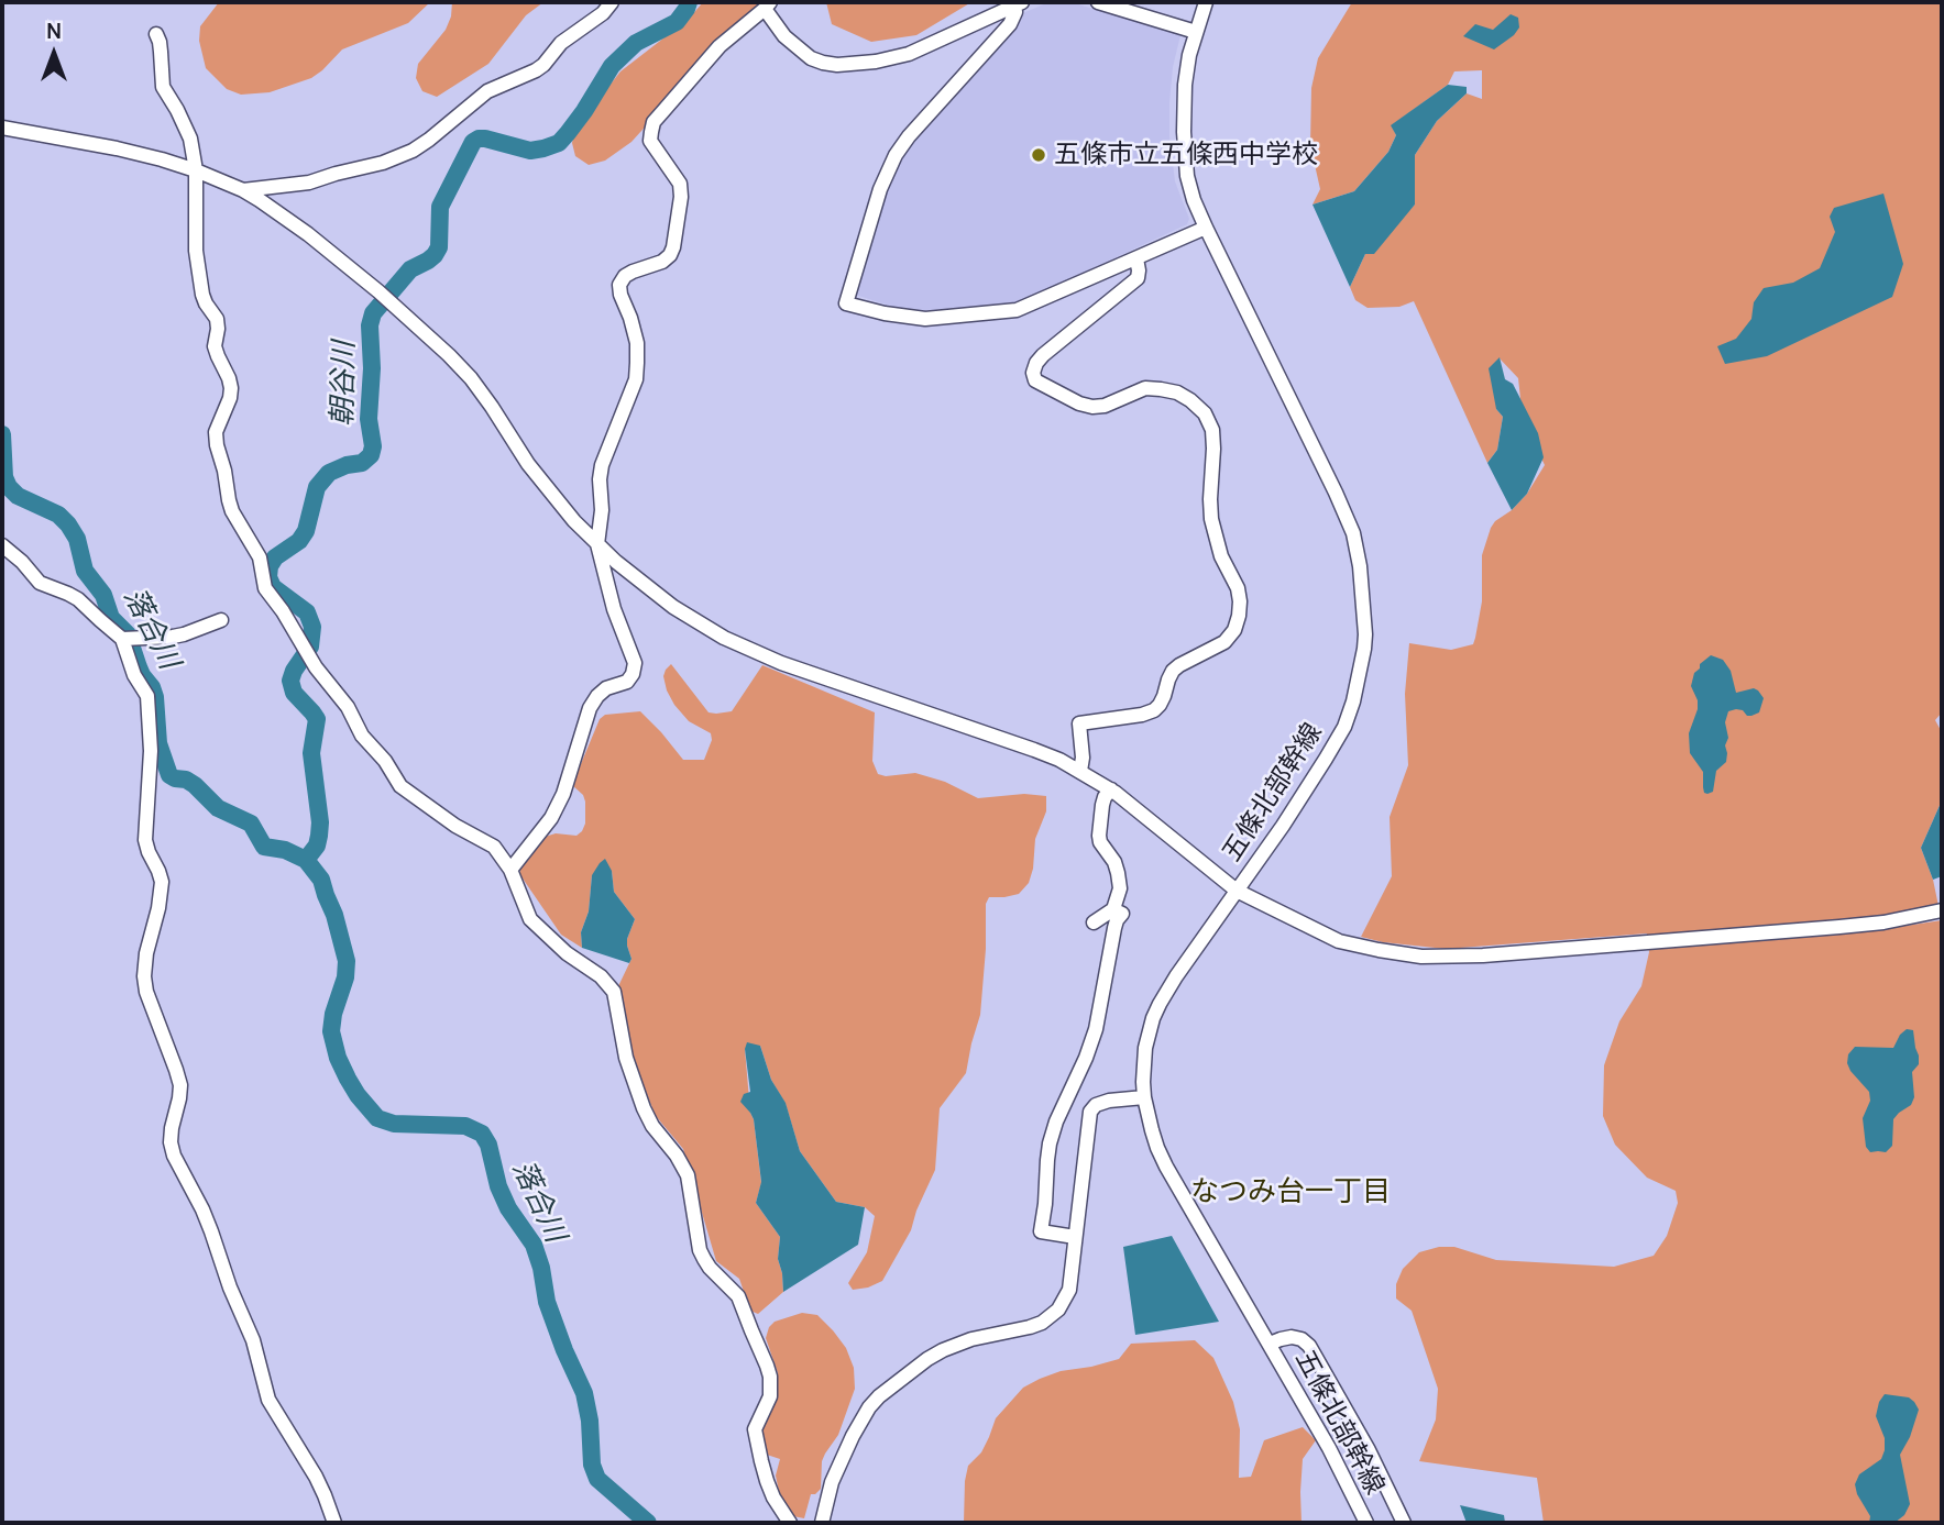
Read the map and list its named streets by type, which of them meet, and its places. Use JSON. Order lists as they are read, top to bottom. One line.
{"streets":{"street":["五條北部幹線"]},"districts":["なつみ台一丁目"],"water":["朝谷川","落合川"],"places":["五條市立五條西中学校"],"north":"top"}
